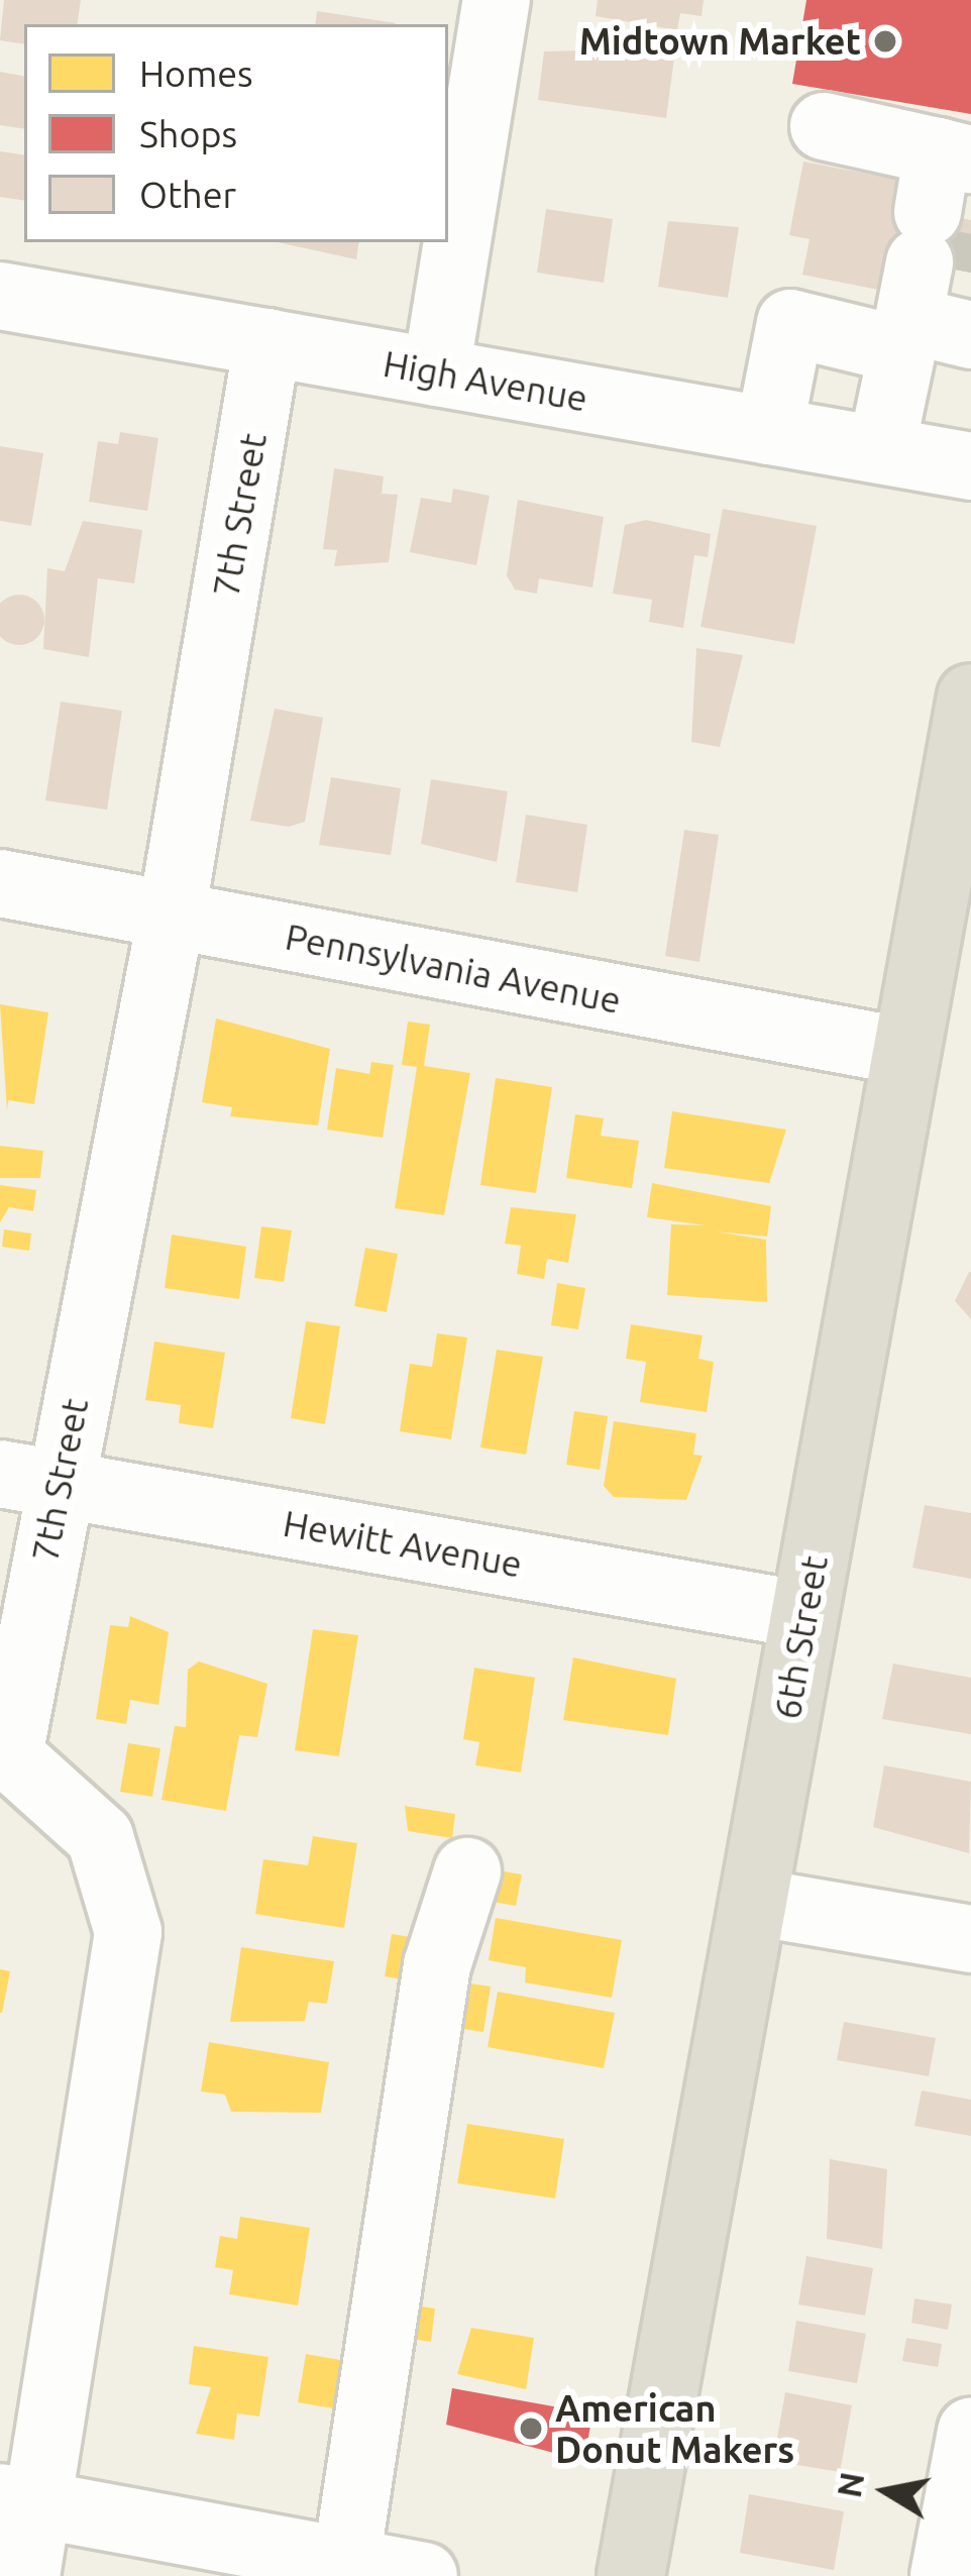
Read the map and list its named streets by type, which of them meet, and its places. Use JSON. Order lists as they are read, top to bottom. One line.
{"streets":{"main road":["6th Street"],"street":["High Avenue","7th Street","Pennsylvania Avenue","Hewitt Avenue"]},"crossings":[["High Avenue","7th Street"],["7th Street","Pennsylvania Avenue"],["7th Street","Hewitt Avenue"],["Pennsylvania Avenue","6th Street"],["Hewitt Avenue","6th Street"]],"places":["Midtown Market","American Donut Makers"],"legend":["Homes","Shops","Other"],"north":"left"}
